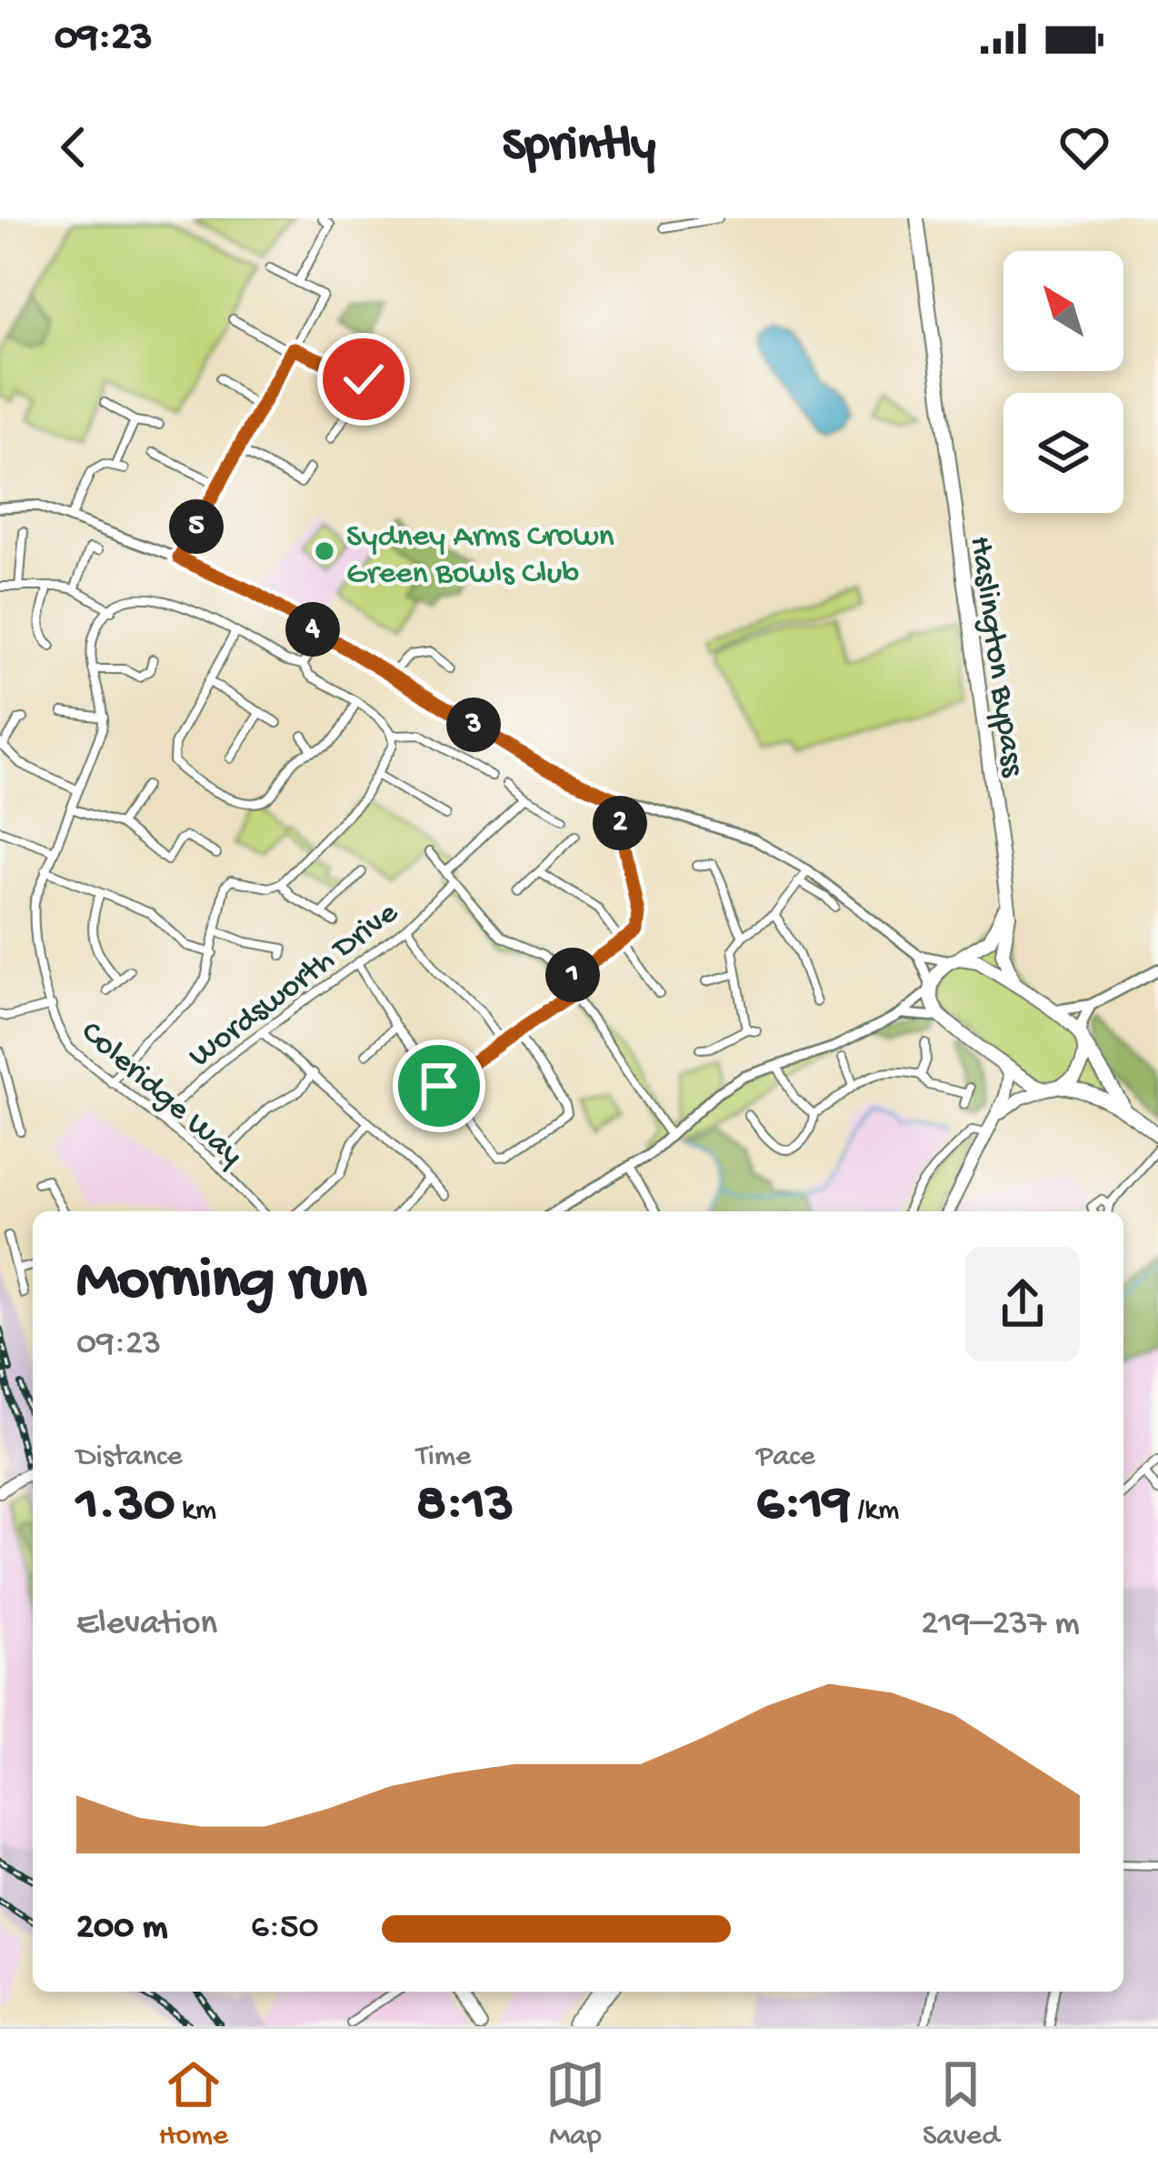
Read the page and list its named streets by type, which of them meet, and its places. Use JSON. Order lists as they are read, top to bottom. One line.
{"streets":{"highway":["Haslington Bypass"],"street":["Wordsworth Drive","Coleridge Way"]},"crossings":[["Wordsworth Drive","Coleridge Way"]],"places":["Sydney Arms Crown Green Bowls Club"],"north":"top left","page":{"status":"09:23","header":"Sprintly","pins":["5","4","3","2","1"],"heading":["Morning run","09:23"],"stats":[["Distance","1.30 km"],["Time","8:13"],["Pace","6:19 /km"]],"chart":["Elevation","219–237 m"],"list":[{"name":"200 m","note":"6:50"}],"tabs":["Home","Map","Saved"]}}
